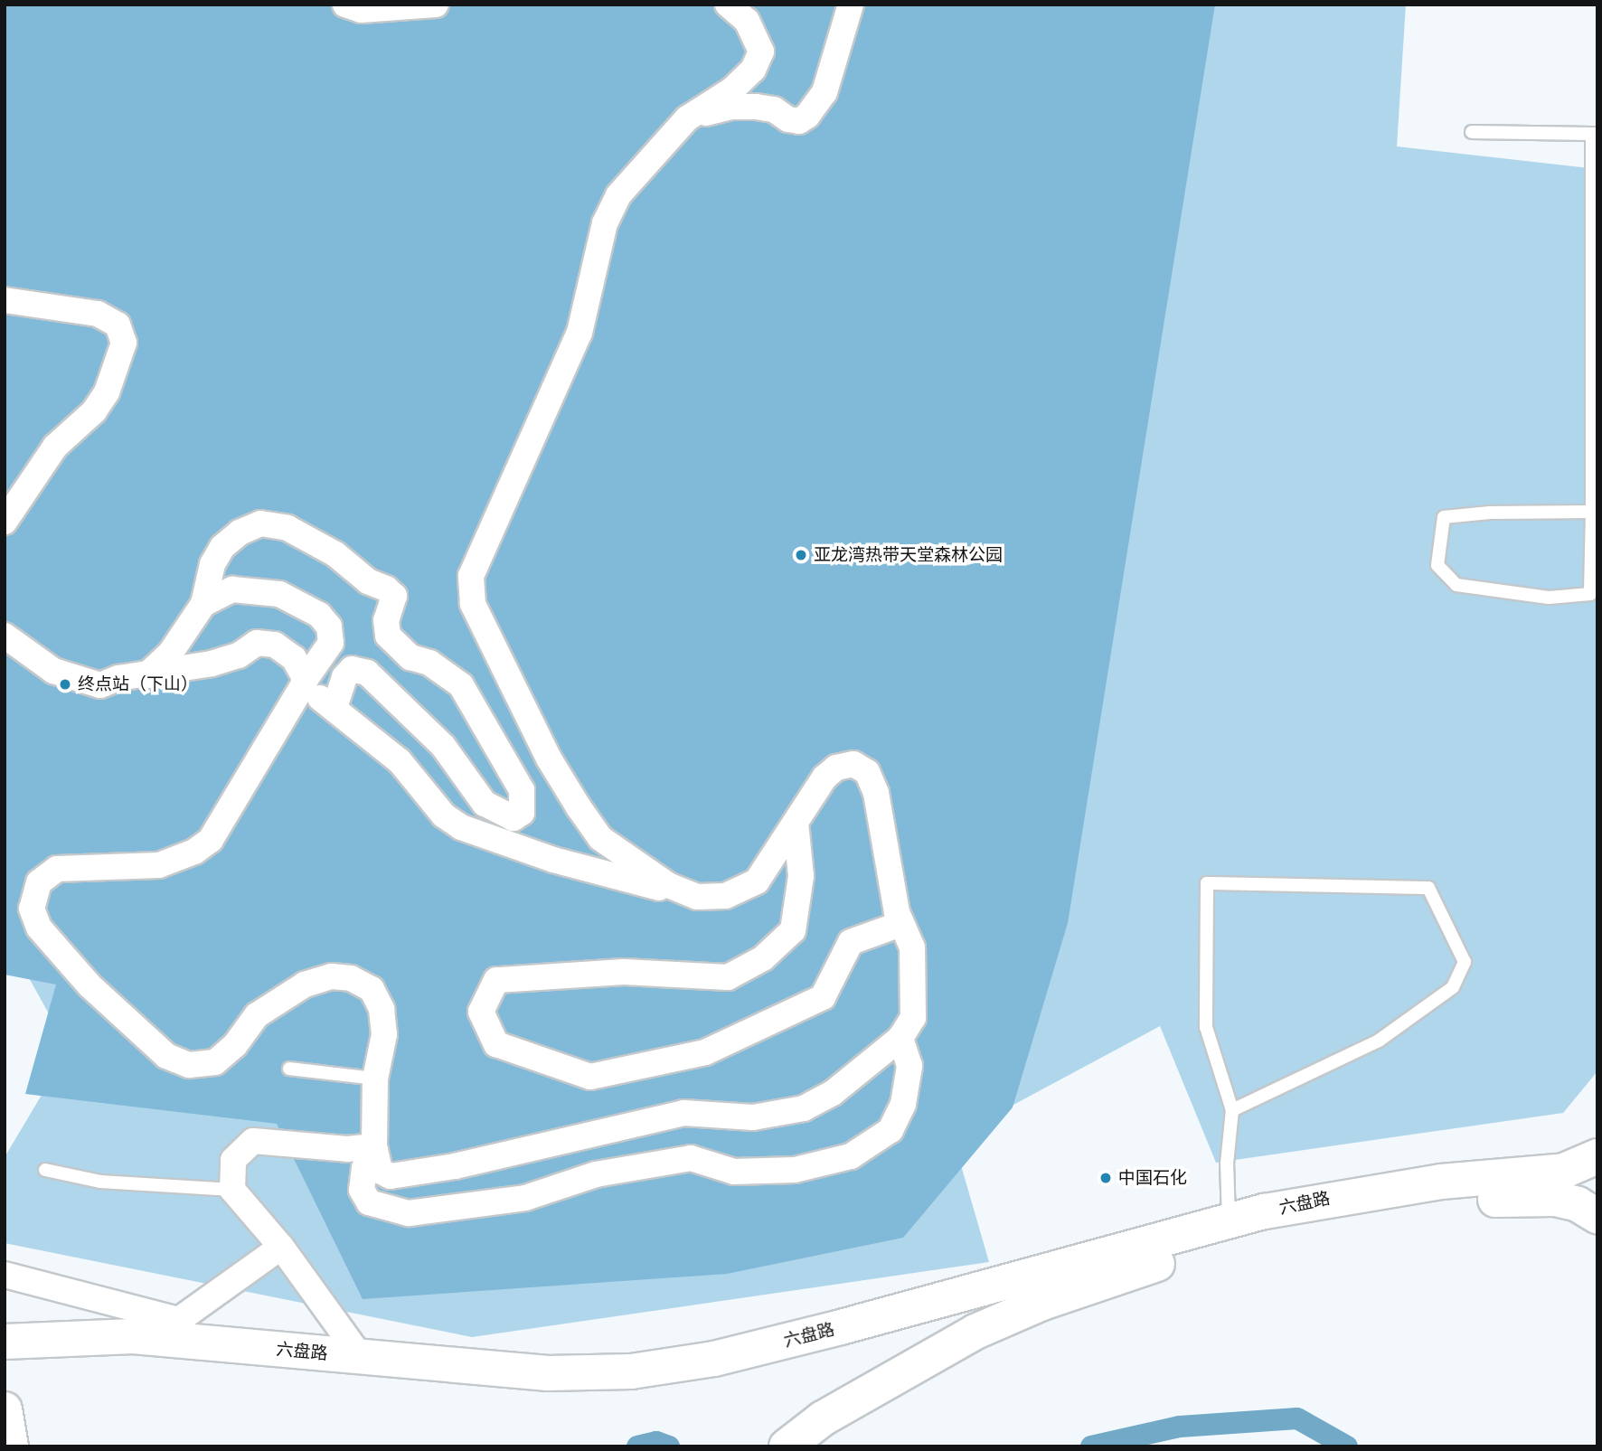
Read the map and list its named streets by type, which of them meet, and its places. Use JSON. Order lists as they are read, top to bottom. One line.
{"streets":{"main road":["六盘路"]},"places":["亚龙湾热带天堂森林公园","终点站（下山）","中国石化"]}
